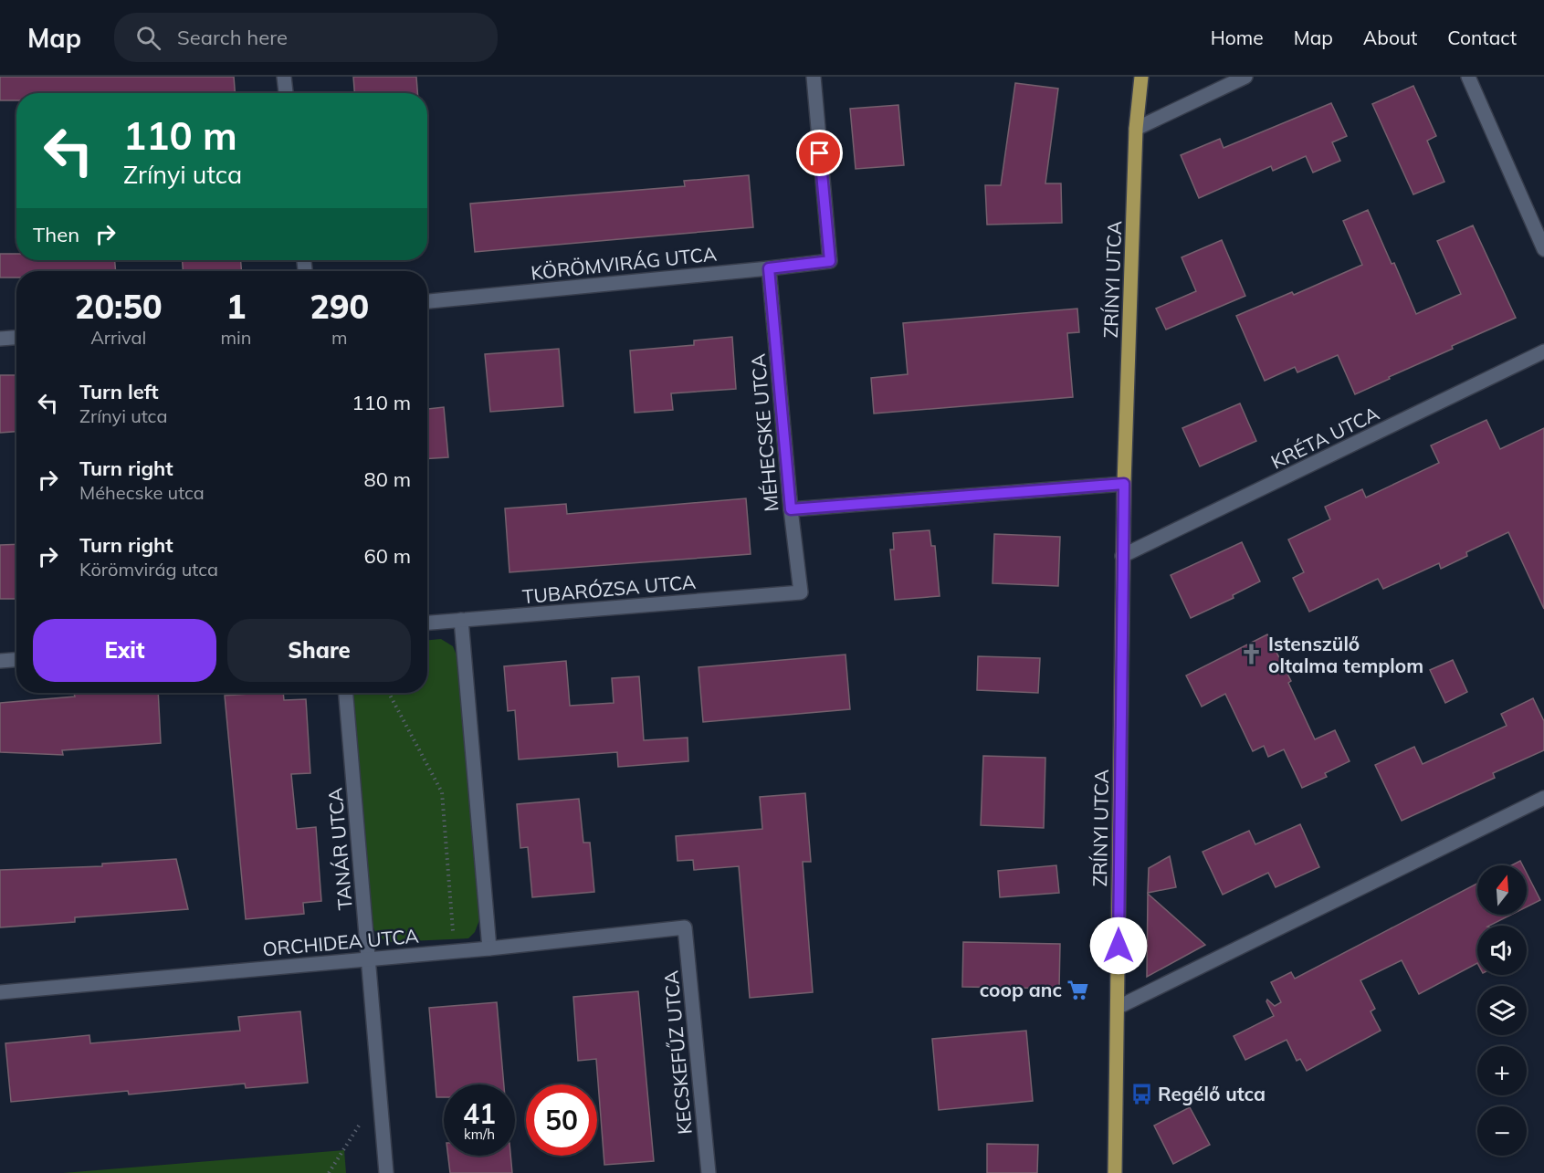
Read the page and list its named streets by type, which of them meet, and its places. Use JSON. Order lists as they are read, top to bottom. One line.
{"streets":{"main road":["ZRÍNYI UTCA"],"street":["KÖRÖMVIRÁG UTCA","MÉHECSKE UTCA","KRÉTA UTCA","TUBARÓZSA UTCA","TANÁR UTCA","ORCHIDEA UTCA","KECSKEFŰZ UTCA"]},"crossings":[["KÖRÖMVIRÁG UTCA","MÉHECSKE UTCA"],["ZRÍNYI UTCA","KRÉTA UTCA"],["MÉHECSKE UTCA","TUBARÓZSA UTCA"],["TANÁR UTCA","ORCHIDEA UTCA"],["ORCHIDEA UTCA","KECSKEFŰZ UTCA"]],"places":{"church":["Istenszülő oltalma templom"],"supermarket":["coop anc"],"bus stop":["Regélő utca"]},"north":"top","page":{"header":"Map","search":"Search here","nav":["Home","Map","About","Contact"],"turn":["110 m","Zrínyi utca"],"then":"Then","eta":["20:50","Arrival","1","min","290","m"],"list":[{"name":"Turn left","note":"Zrínyi utca","value":"110 m"},{"name":"Turn right","note":"Méhecske utca","value":"80 m"},{"name":"Turn right","note":"Körömvirág utca","value":"60 m"}],"buttons":["Exit","Share"],"map_buttons":["+","−"],"speed":"41 km/h","limit":"50"}}
